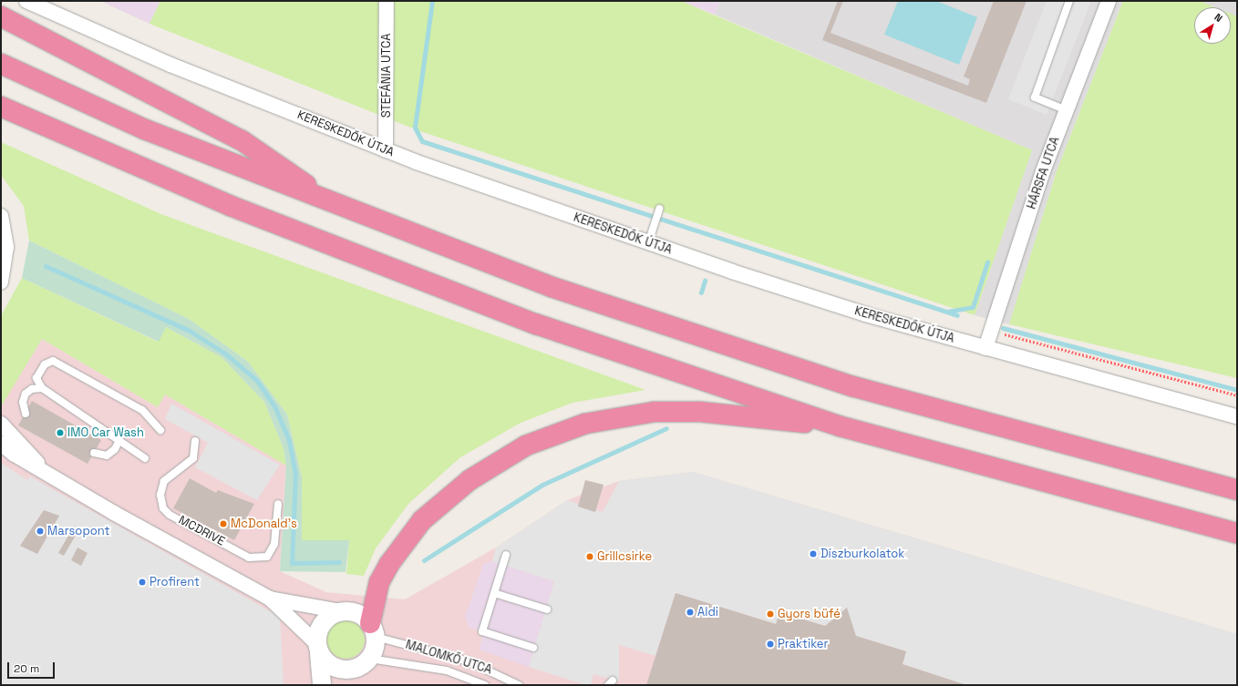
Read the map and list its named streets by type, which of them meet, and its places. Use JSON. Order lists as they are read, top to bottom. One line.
{"streets":{"street":["STEFÁNIA UTCA","KERESKEDŐK ÚTJA","HÁRSFA UTCA"],"lane":["MCDRIVE","MALOMKŐ UTCA"]},"crossings":[["STEFÁNIA UTCA","KERESKEDŐK ÚTJA"],["KERESKEDŐK ÚTJA","HÁRSFA UTCA"]],"places":["IMO Car Wash","McDonald's","Marsopont","Díszburkolatok","Grillcsirke","Profirent","Aldi","Gyors büfé","Praktiker"],"scale_bar":"20 m","north":"top right"}
